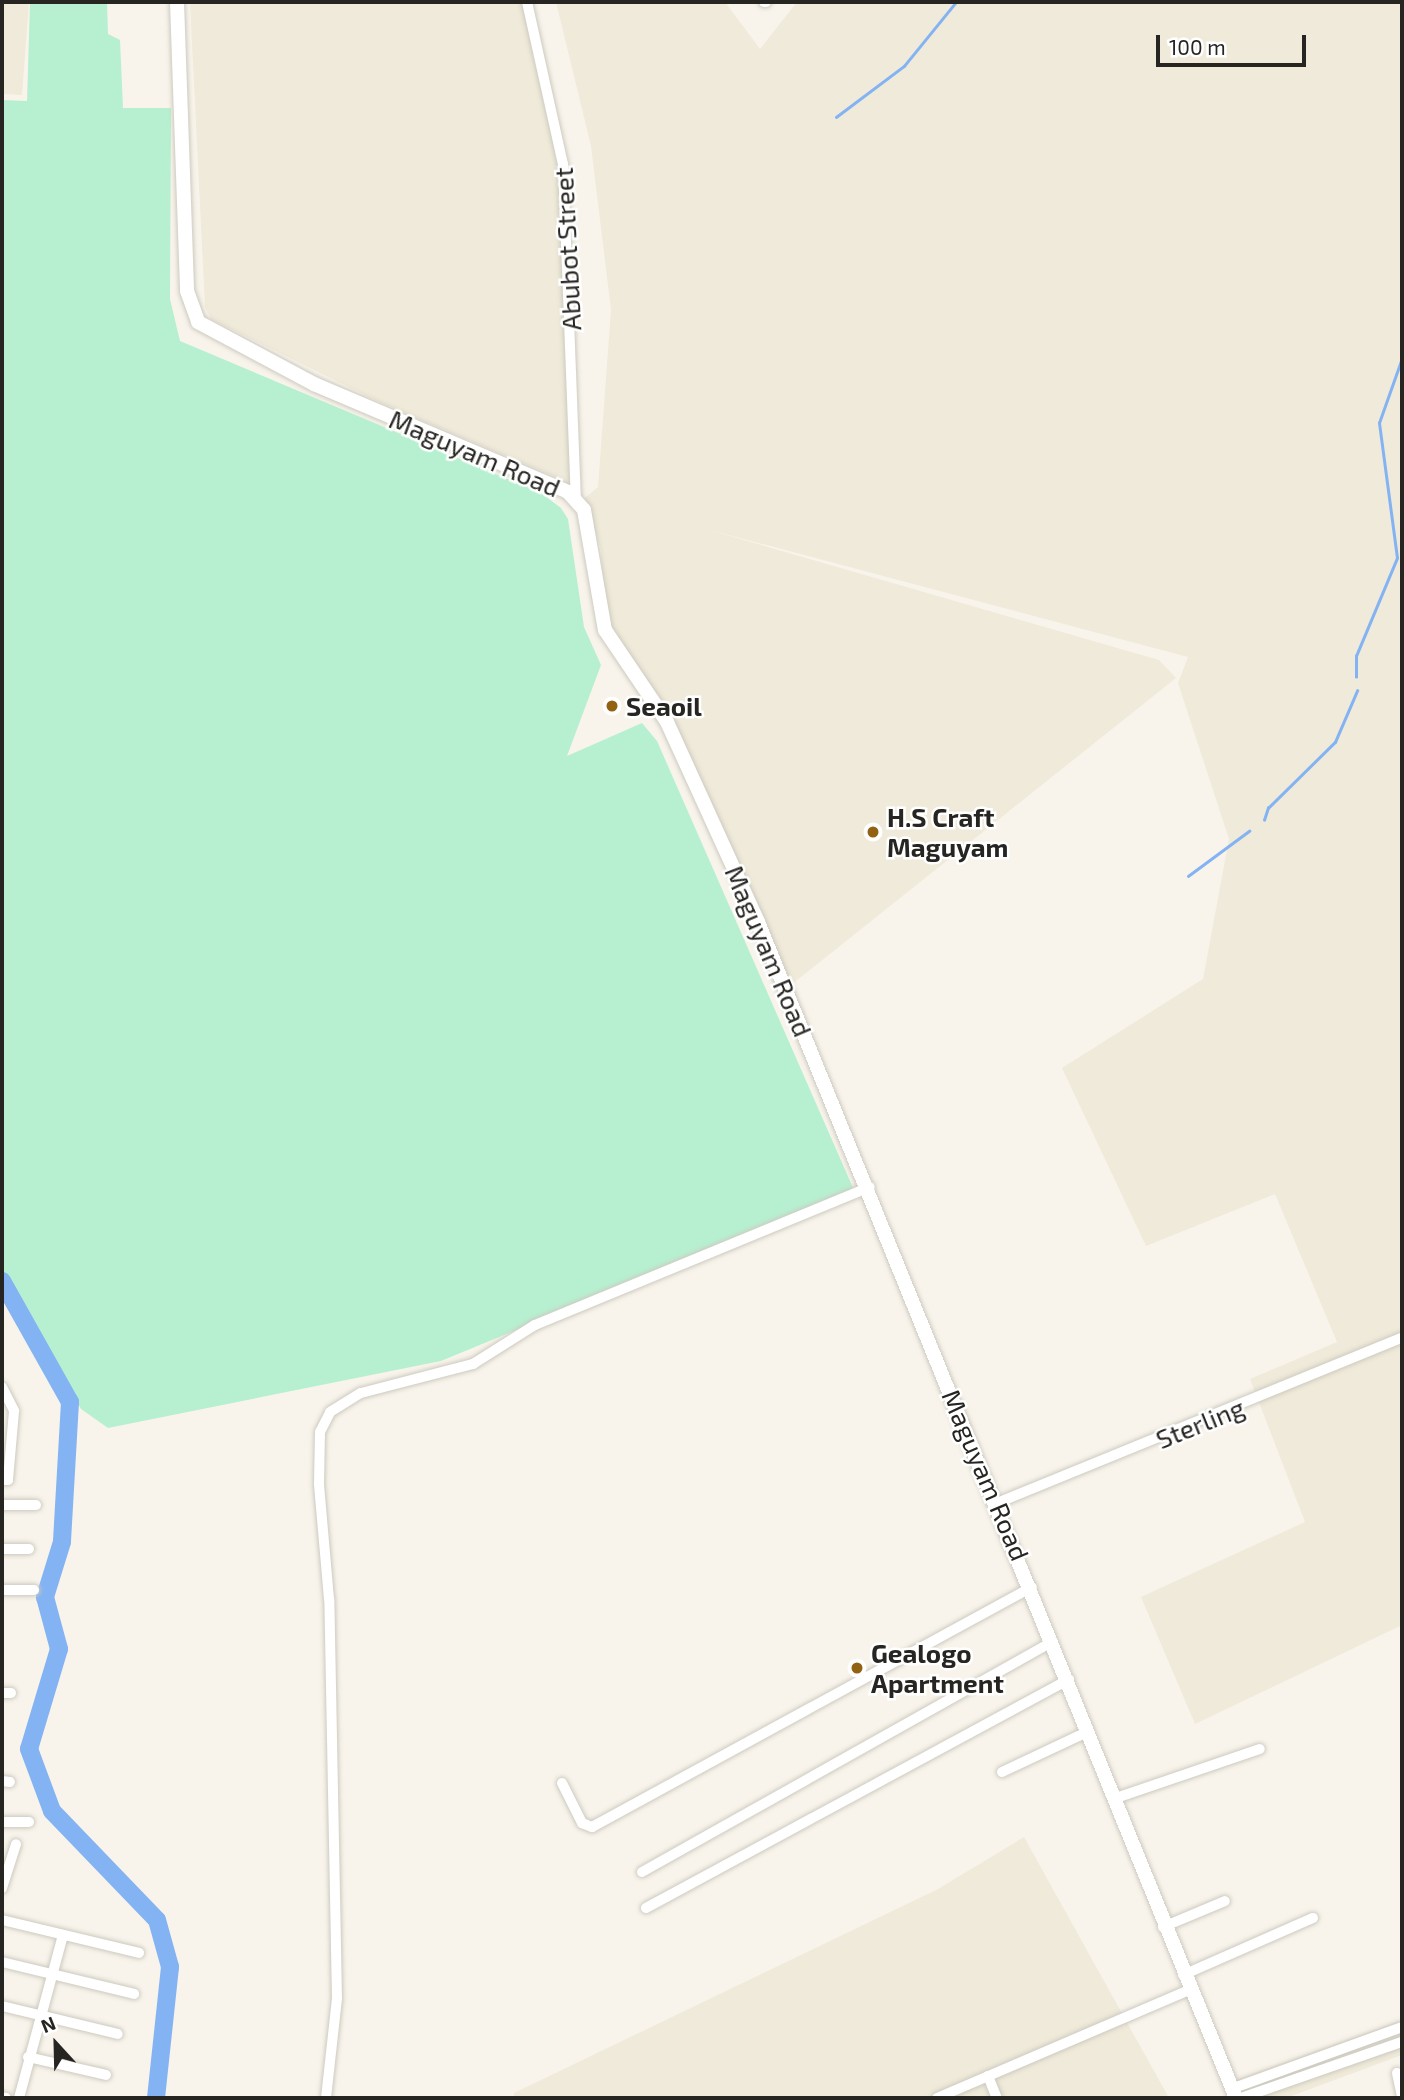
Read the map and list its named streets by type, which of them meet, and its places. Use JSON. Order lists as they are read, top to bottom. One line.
{"streets":{"main road":["Maguyam Road"],"street":["Abubot Street","Sterling"]},"crossings":[["Abubot Street","Maguyam Road"],["Maguyam Road","Sterling"]],"places":["Seaoil","H.S Craft Maguyam","Gealogo Apartment"],"scale_bar":"100 m","north":"top"}
